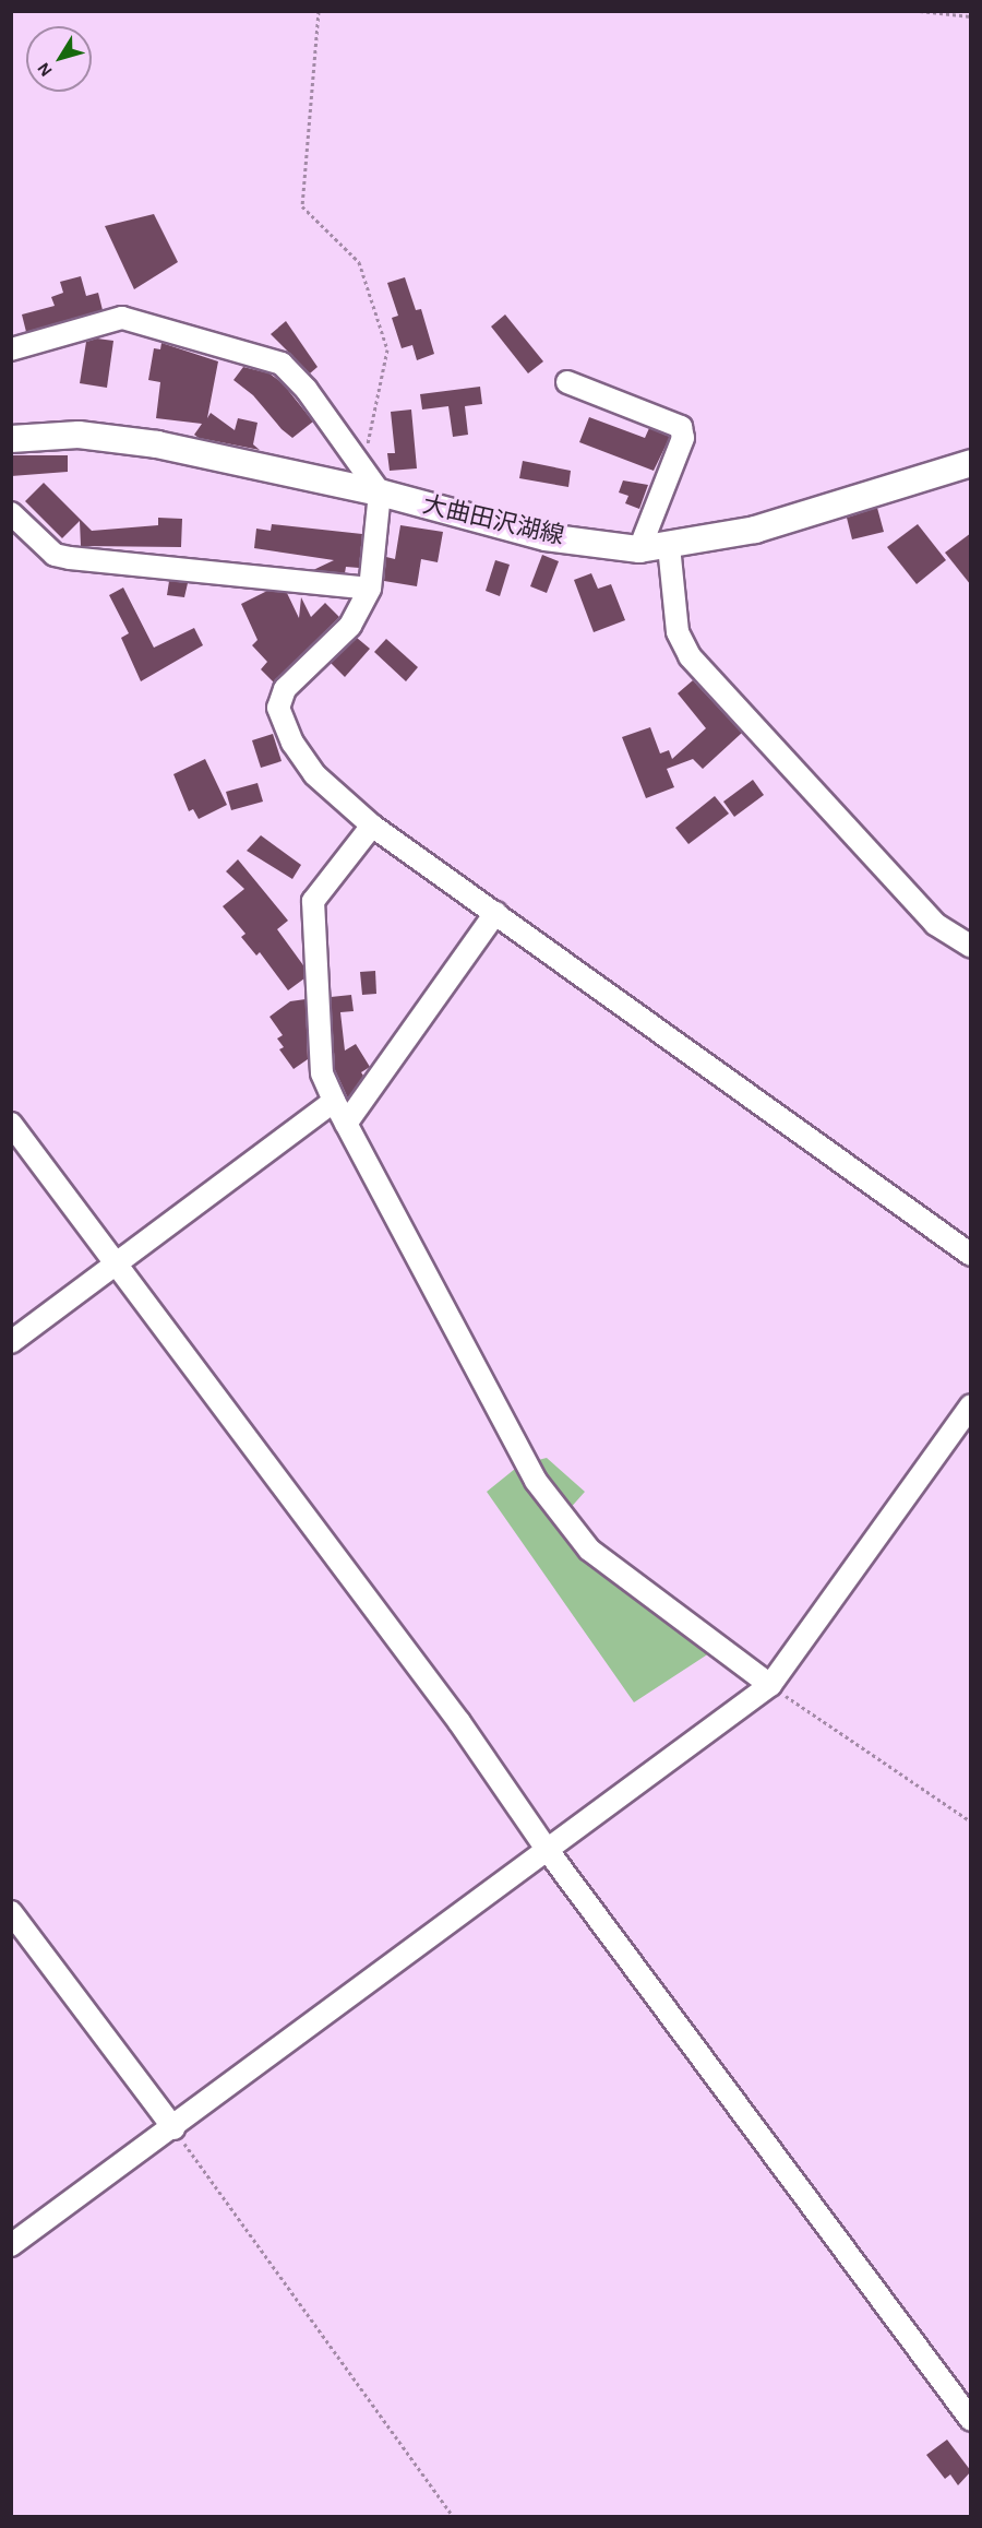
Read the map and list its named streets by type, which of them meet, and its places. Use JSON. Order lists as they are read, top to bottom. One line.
{"streets":{"main road":["大曲田沢湖線"]},"north":"bottom left"}
